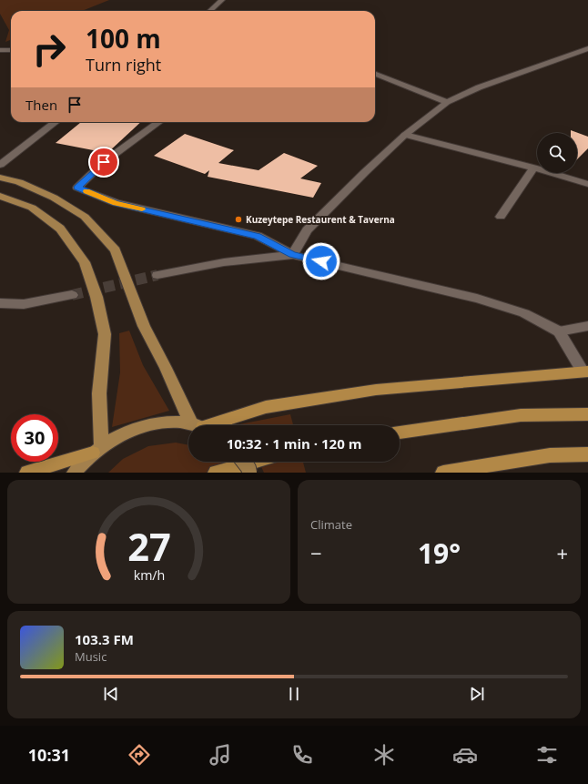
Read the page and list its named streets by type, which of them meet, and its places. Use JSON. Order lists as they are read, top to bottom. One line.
{"places":["Kuzeytepe Restaurent & Taverna"],"page":{"turn":["100 m","Turn right"],"then":"Then","limit":"30","trip":"10:32 · 1 min · 120 m","tile":"Climate","heat":["−","19°","+"],"song":["103.3 FM","Music"],"tabs":"10:31","gauge":["27","km/h"]}}
